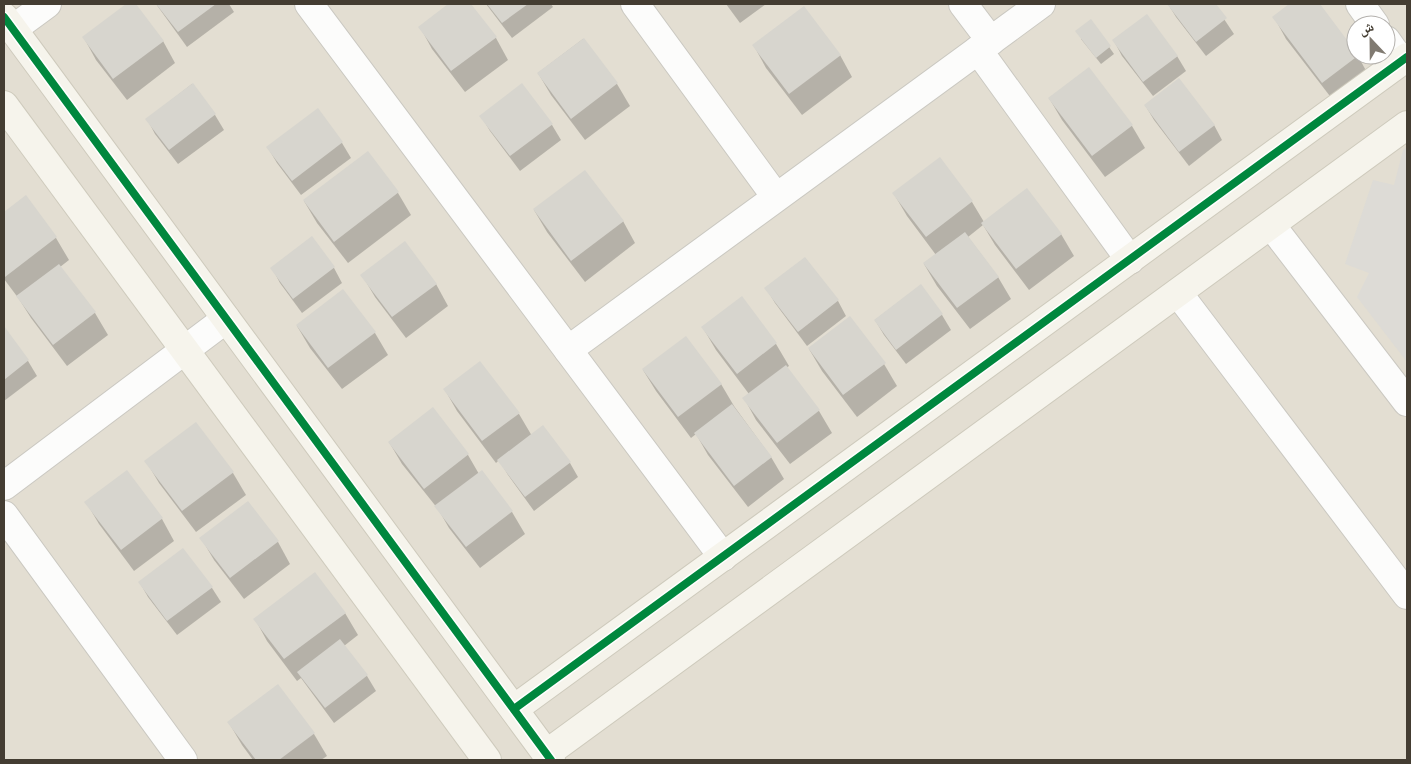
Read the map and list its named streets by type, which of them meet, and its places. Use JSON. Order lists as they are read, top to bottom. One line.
{"north":"top"}
